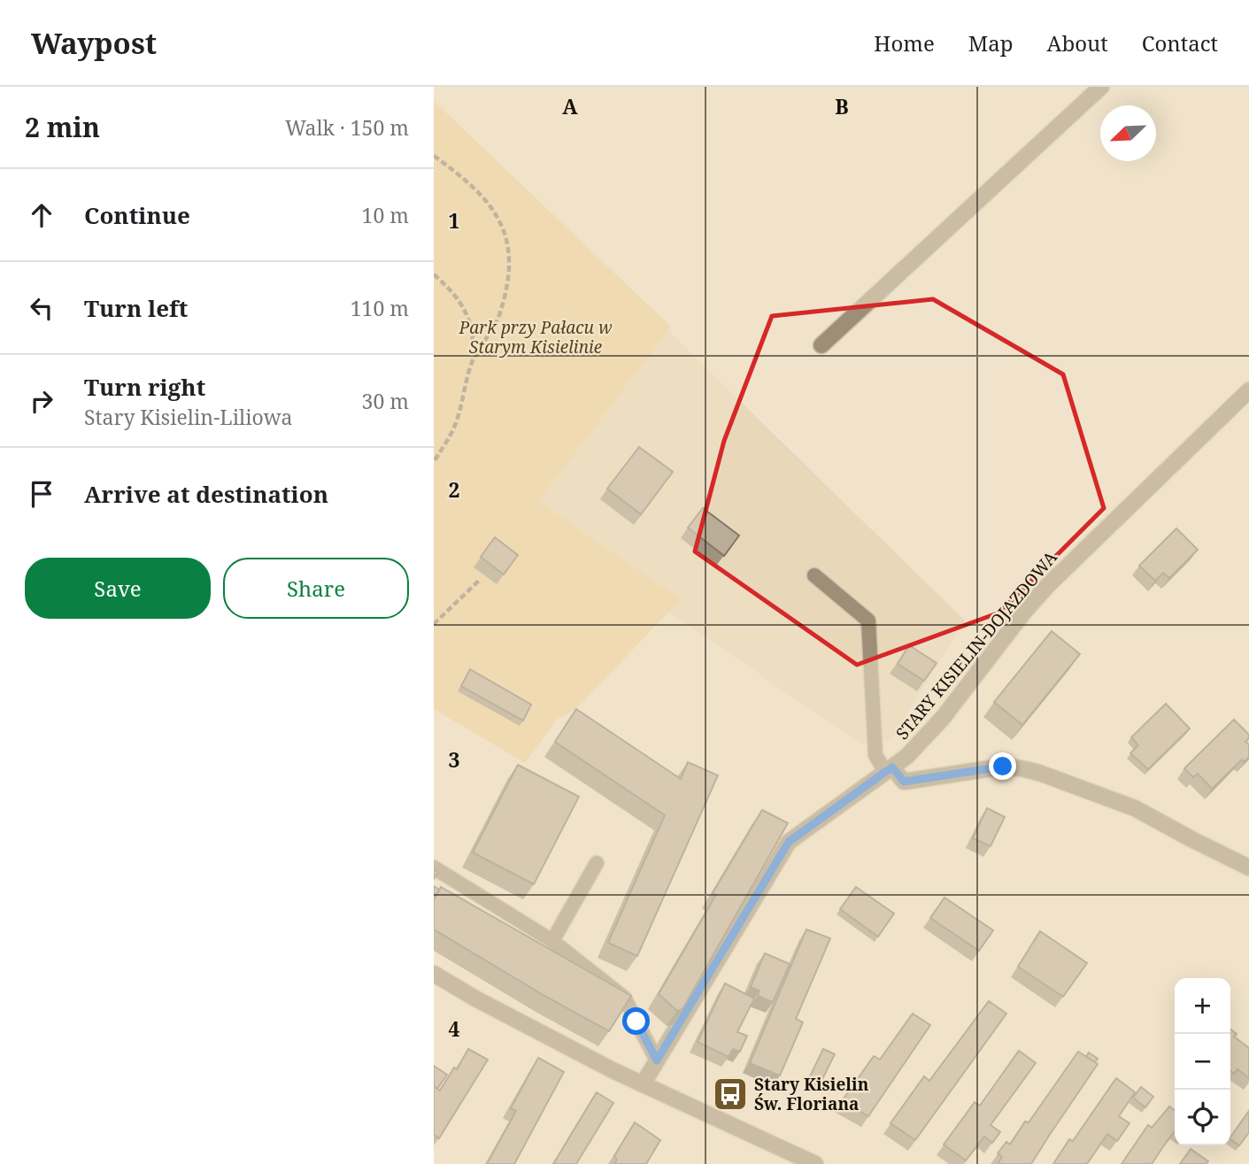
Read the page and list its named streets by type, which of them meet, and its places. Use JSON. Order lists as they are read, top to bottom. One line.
{"streets":{"street":["STARY KISIELIN-DOJAZDOWA"]},"parks":["Park przy Pałacu w Starym Kisielinie"],"places":{"bus stop":["Stary Kisielin Św. Floriana"]},"north":"bottom left","page":{"header":"Waypost","nav":["Home","Map","About","Contact"],"heading":["2 min","Walk · 150 m"],"list":[["Continue","10 m"],["Turn left","110 m"],["Turn right","Stary Kisielin-Liliowa","30 m"],"Arrive at destination"],"buttons":["Save","Share"],"map_buttons":["+","−"]},"grid":{"columns":["A","B"],"rows":["1","2","3","4"]}}
